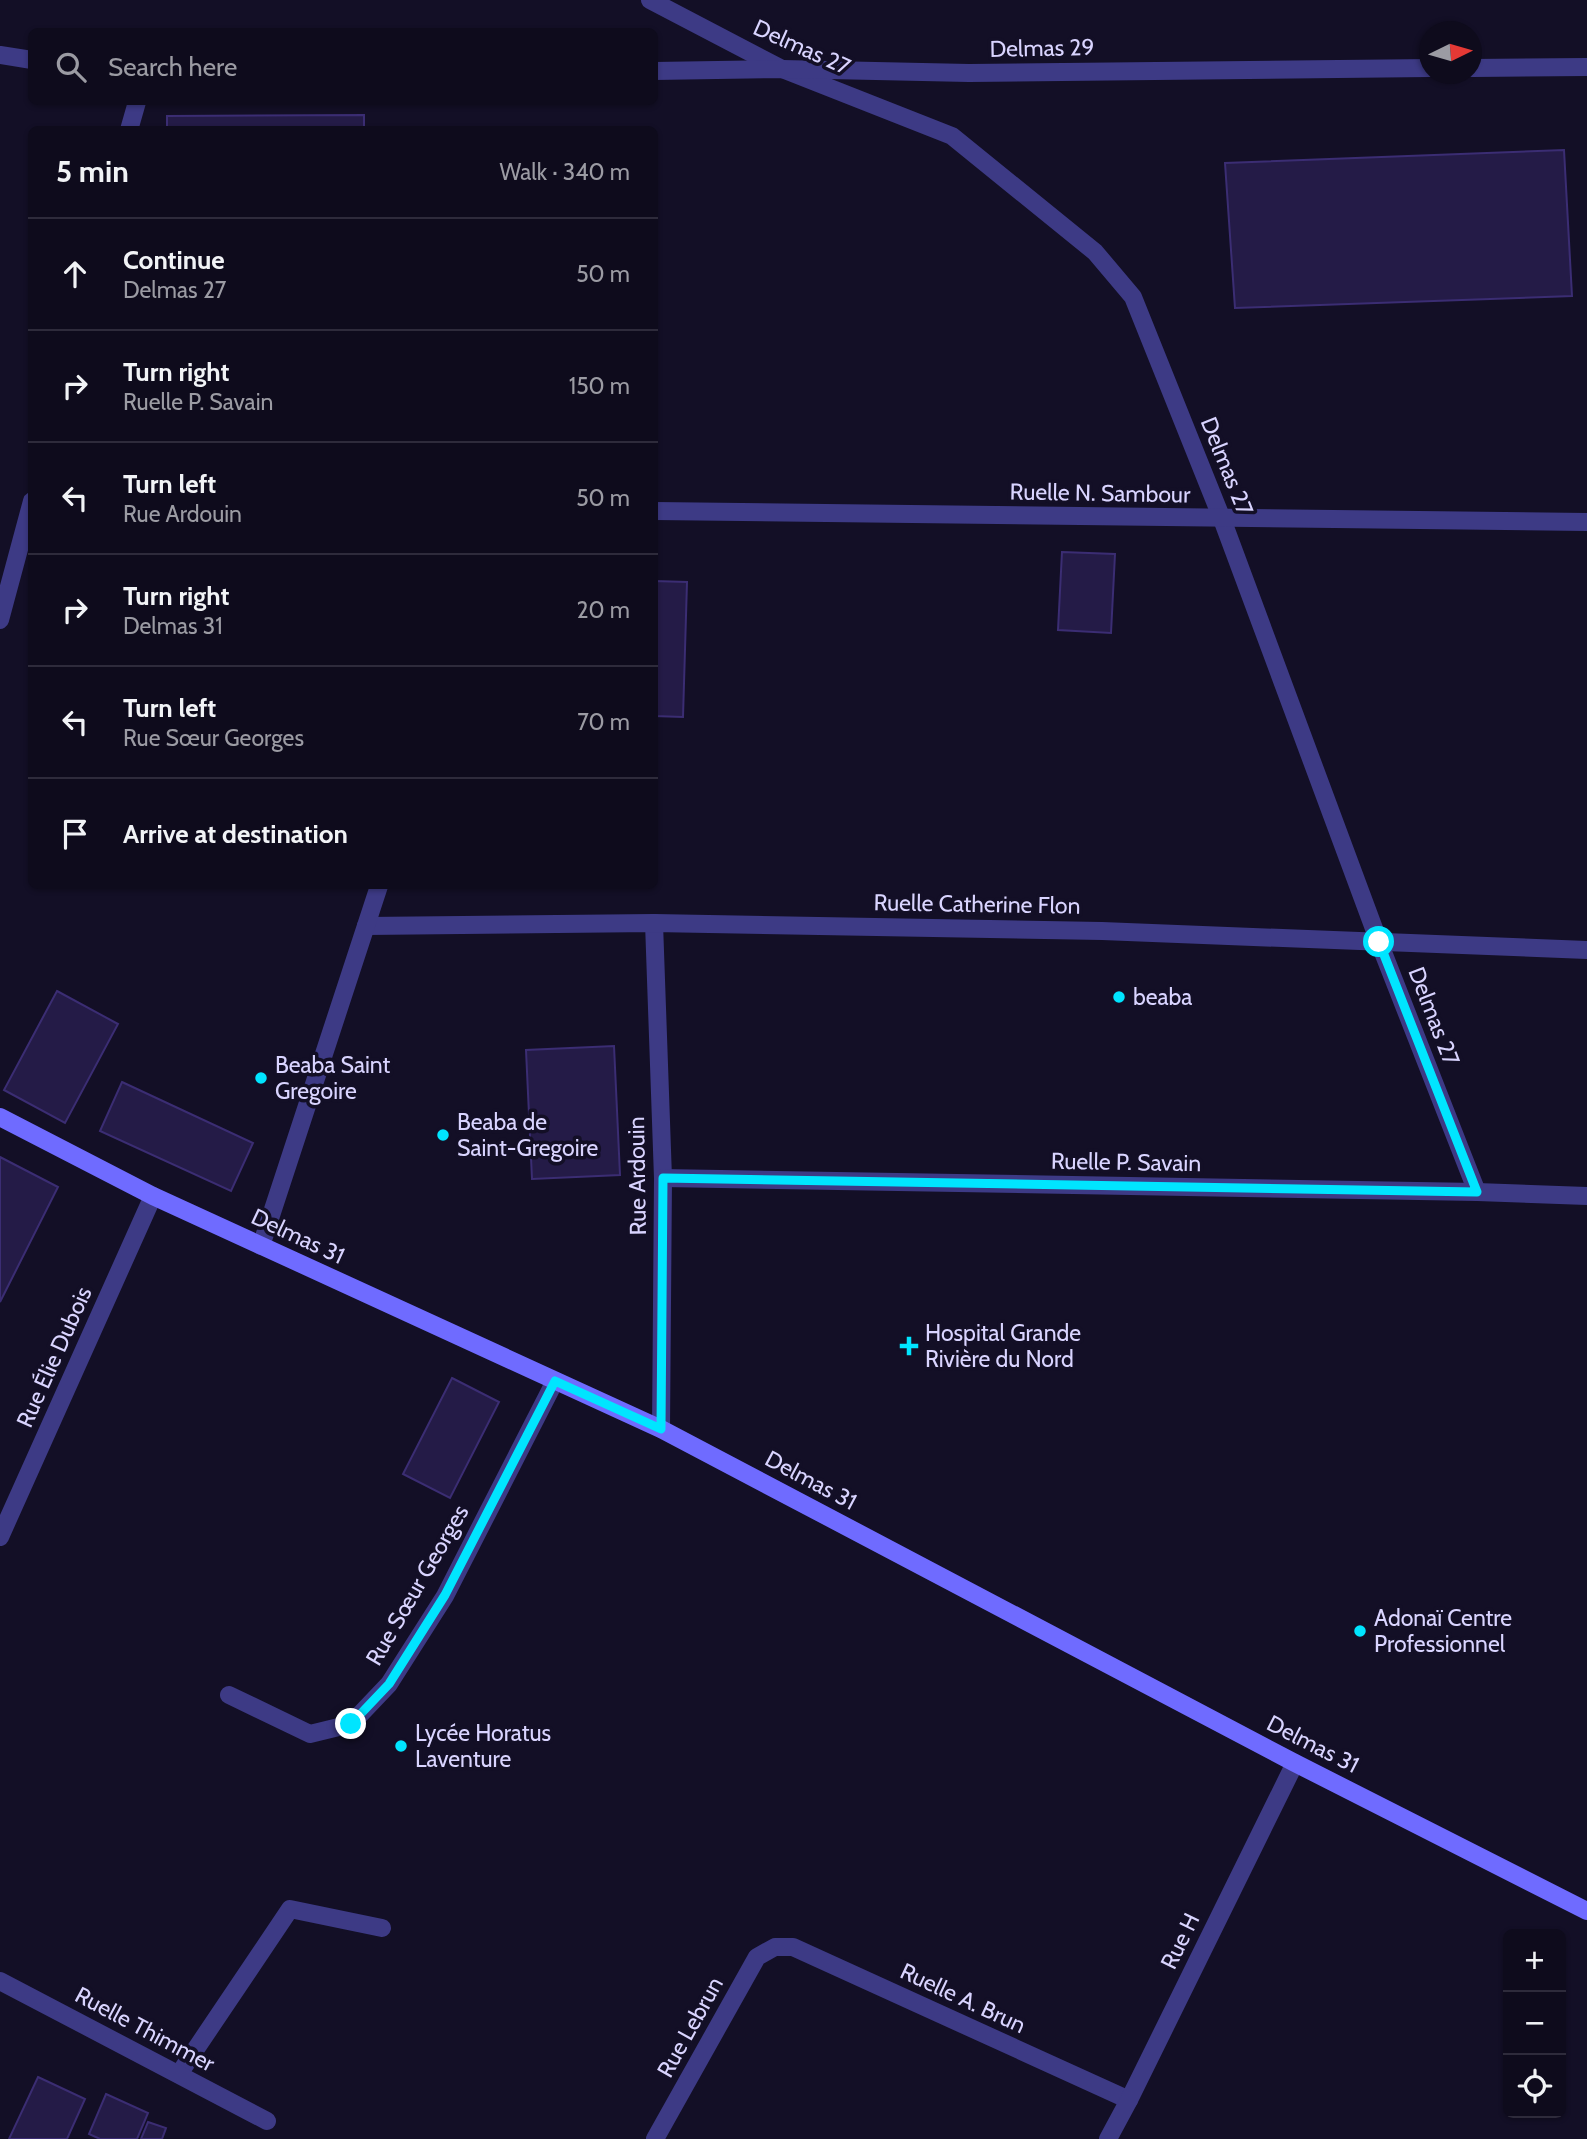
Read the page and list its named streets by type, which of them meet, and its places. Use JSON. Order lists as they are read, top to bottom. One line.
{"streets":{"street":["Delmas 27","Delmas 29","Ruelle N. Sambour","Ruelle Catherine Flon","Ruelle P. Savain","Rue Ardouin","Delmas 31","Rue Élie Dubois","Rue Sœur Georges","Rue H","Ruelle A. Brun","Rue Lebrun","Ruelle Thimmer"]},"crossings":[["Delmas 27","Delmas 29"],["Delmas 27","Ruelle N. Sambour"],["Delmas 27","Ruelle Catherine Flon"],["Delmas 27","Ruelle P. Savain"],["Ruelle Catherine Flon","Rue Ardouin"],["Ruelle P. Savain","Rue Ardouin"],["Rue Ardouin","Delmas 31"],["Delmas 31","Rue Élie Dubois"],["Delmas 31","Rue Sœur Georges"],["Delmas 31","Rue H"],["Rue H","Ruelle A. Brun"],["Ruelle A. Brun","Rue Lebrun"]],"places":{"other":["beaba","Beaba Saint Gregoire","Beaba de Saint-Gregoire","Adonaï Centre Professionnel","Lycée Horatus Laventure"],"health":["Hospital Grande Rivière du Nord"]},"north":"right","page":{"search":"Search here","heading":["5 min","Walk · 340 m"],"list":[["Continue","Delmas 27","50 m"],["Turn right","Ruelle P. Savain","150 m"],["Turn left","Rue Ardouin","50 m"],["Turn right","Delmas 31","20 m"],["Turn left","Rue Sœur Georges","70 m"],"Arrive at destination"],"map_buttons":["+","−"]}}
